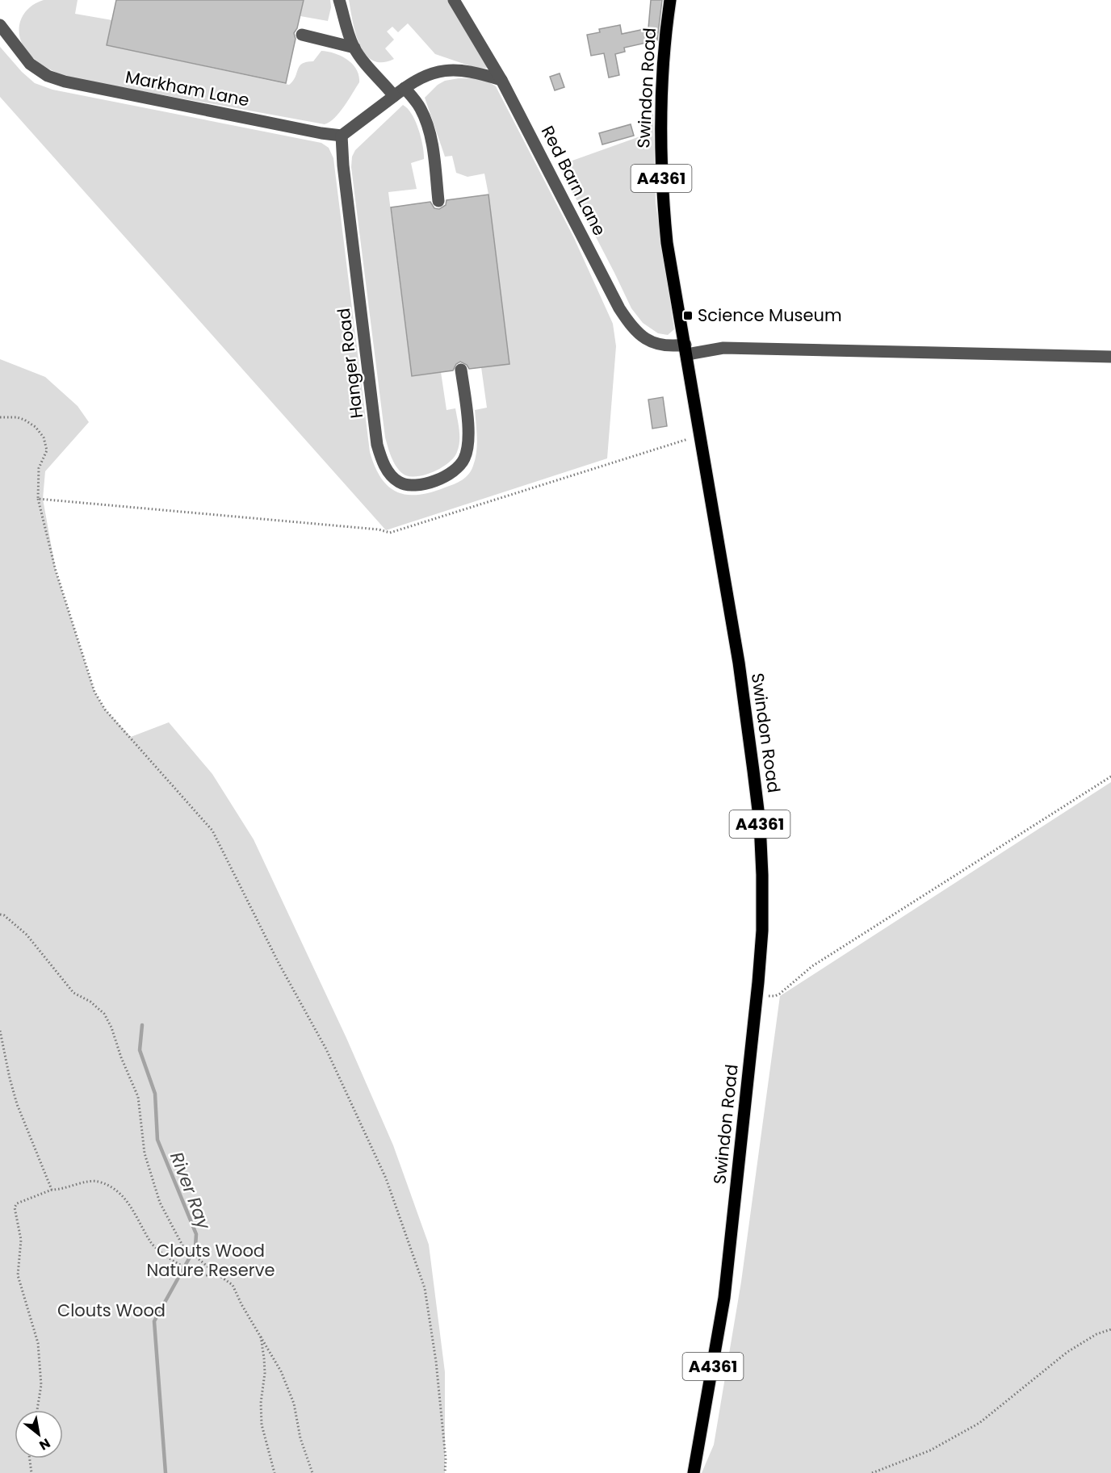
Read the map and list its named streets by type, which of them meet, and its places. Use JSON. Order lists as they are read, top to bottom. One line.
{"streets":{"main road":["Swindon Road","A4361"],"street":["Markham Lane","Red Barn Lane","Hanger Road"]},"crossings":[["Swindon Road","Red Barn Lane"],["Markham Lane","Hanger Road"]],"water":["River Ray"],"parks":["Clouts Wood Nature Reserve","Clouts Wood"],"places":{"transit":["Science Museum"]},"north":"bottom right"}
